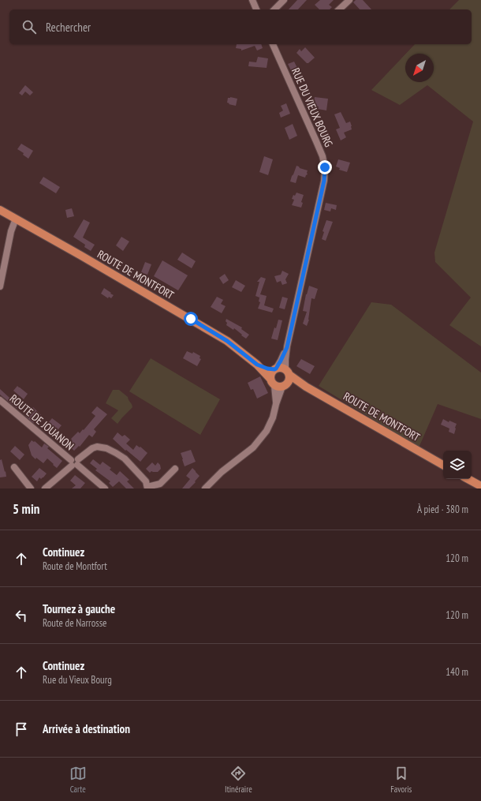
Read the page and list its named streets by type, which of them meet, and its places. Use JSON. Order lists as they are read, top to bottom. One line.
{"streets":{"main road":["ROUTE DE MONTFORT"],"street":["RUE DU VIEUX BOURG","ROUTE DE JOUANON"]},"north":"bottom left","page":{"search":"Rechercher","heading":["5 min","À pied · 380 m"],"list":[["Continuez","Route de Montfort","120 m"],["Tournez à gauche","Route de Narrosse","120 m"],["Continuez","Rue du Vieux Bourg","140 m"],"Arrivée à destination"],"nav":["Carte","Itinéraire","Favoris"]}}
